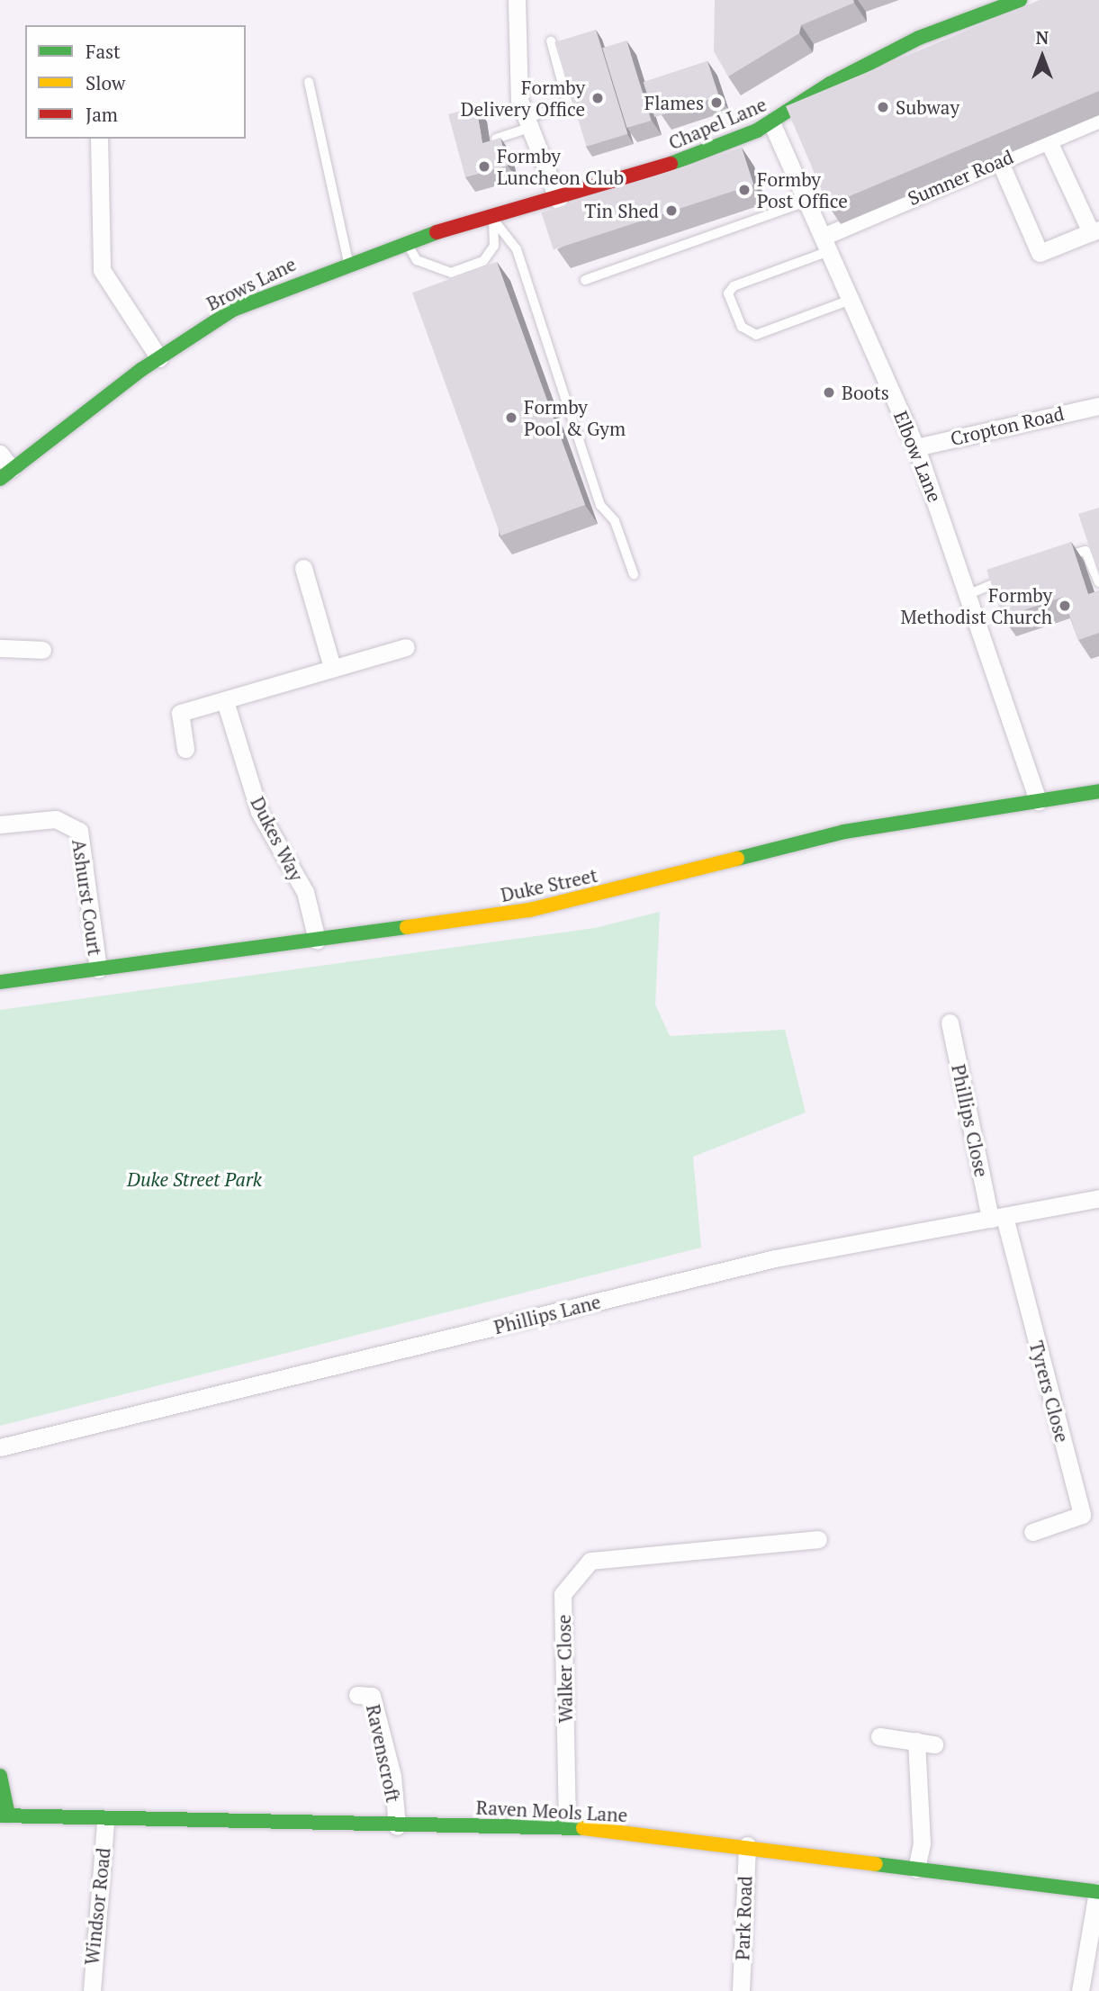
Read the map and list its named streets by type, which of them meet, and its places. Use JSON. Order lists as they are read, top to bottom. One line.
{"streets":{"street":["Chapel Lane","Sumner Road","Brows Lane","Cropton Road","Elbow Lane","Dukes Way","Duke Street","Ashurst Court","Phillips Close","Phillips Lane","Tyrers Close","Walker Close","Ravenscroft","Raven Meols Lane","Windsor Road","Park Road"]},"crossings":[["Chapel Lane","Brows Lane"],["Chapel Lane","Elbow Lane"],["Sumner Road","Elbow Lane"],["Cropton Road","Elbow Lane"],["Elbow Lane","Duke Street"],["Dukes Way","Duke Street"],["Duke Street","Ashurst Court"],["Phillips Close","Phillips Lane"],["Phillips Close","Tyrers Close"],["Phillips Lane","Tyrers Close"],["Walker Close","Raven Meols Lane"],["Ravenscroft","Raven Meols Lane"],["Raven Meols Lane","Windsor Road"],["Raven Meols Lane","Park Road"]],"parks":["Duke Street Park"],"places":["Formby Delivery Office","Flames","Subway","Formby Luncheon Club","Formby Post Office","Tin Shed","Boots","Formby Pool & Gym","Formby Methodist Church"],"legend":["Fast","Slow","Jam"],"north":"top"}
